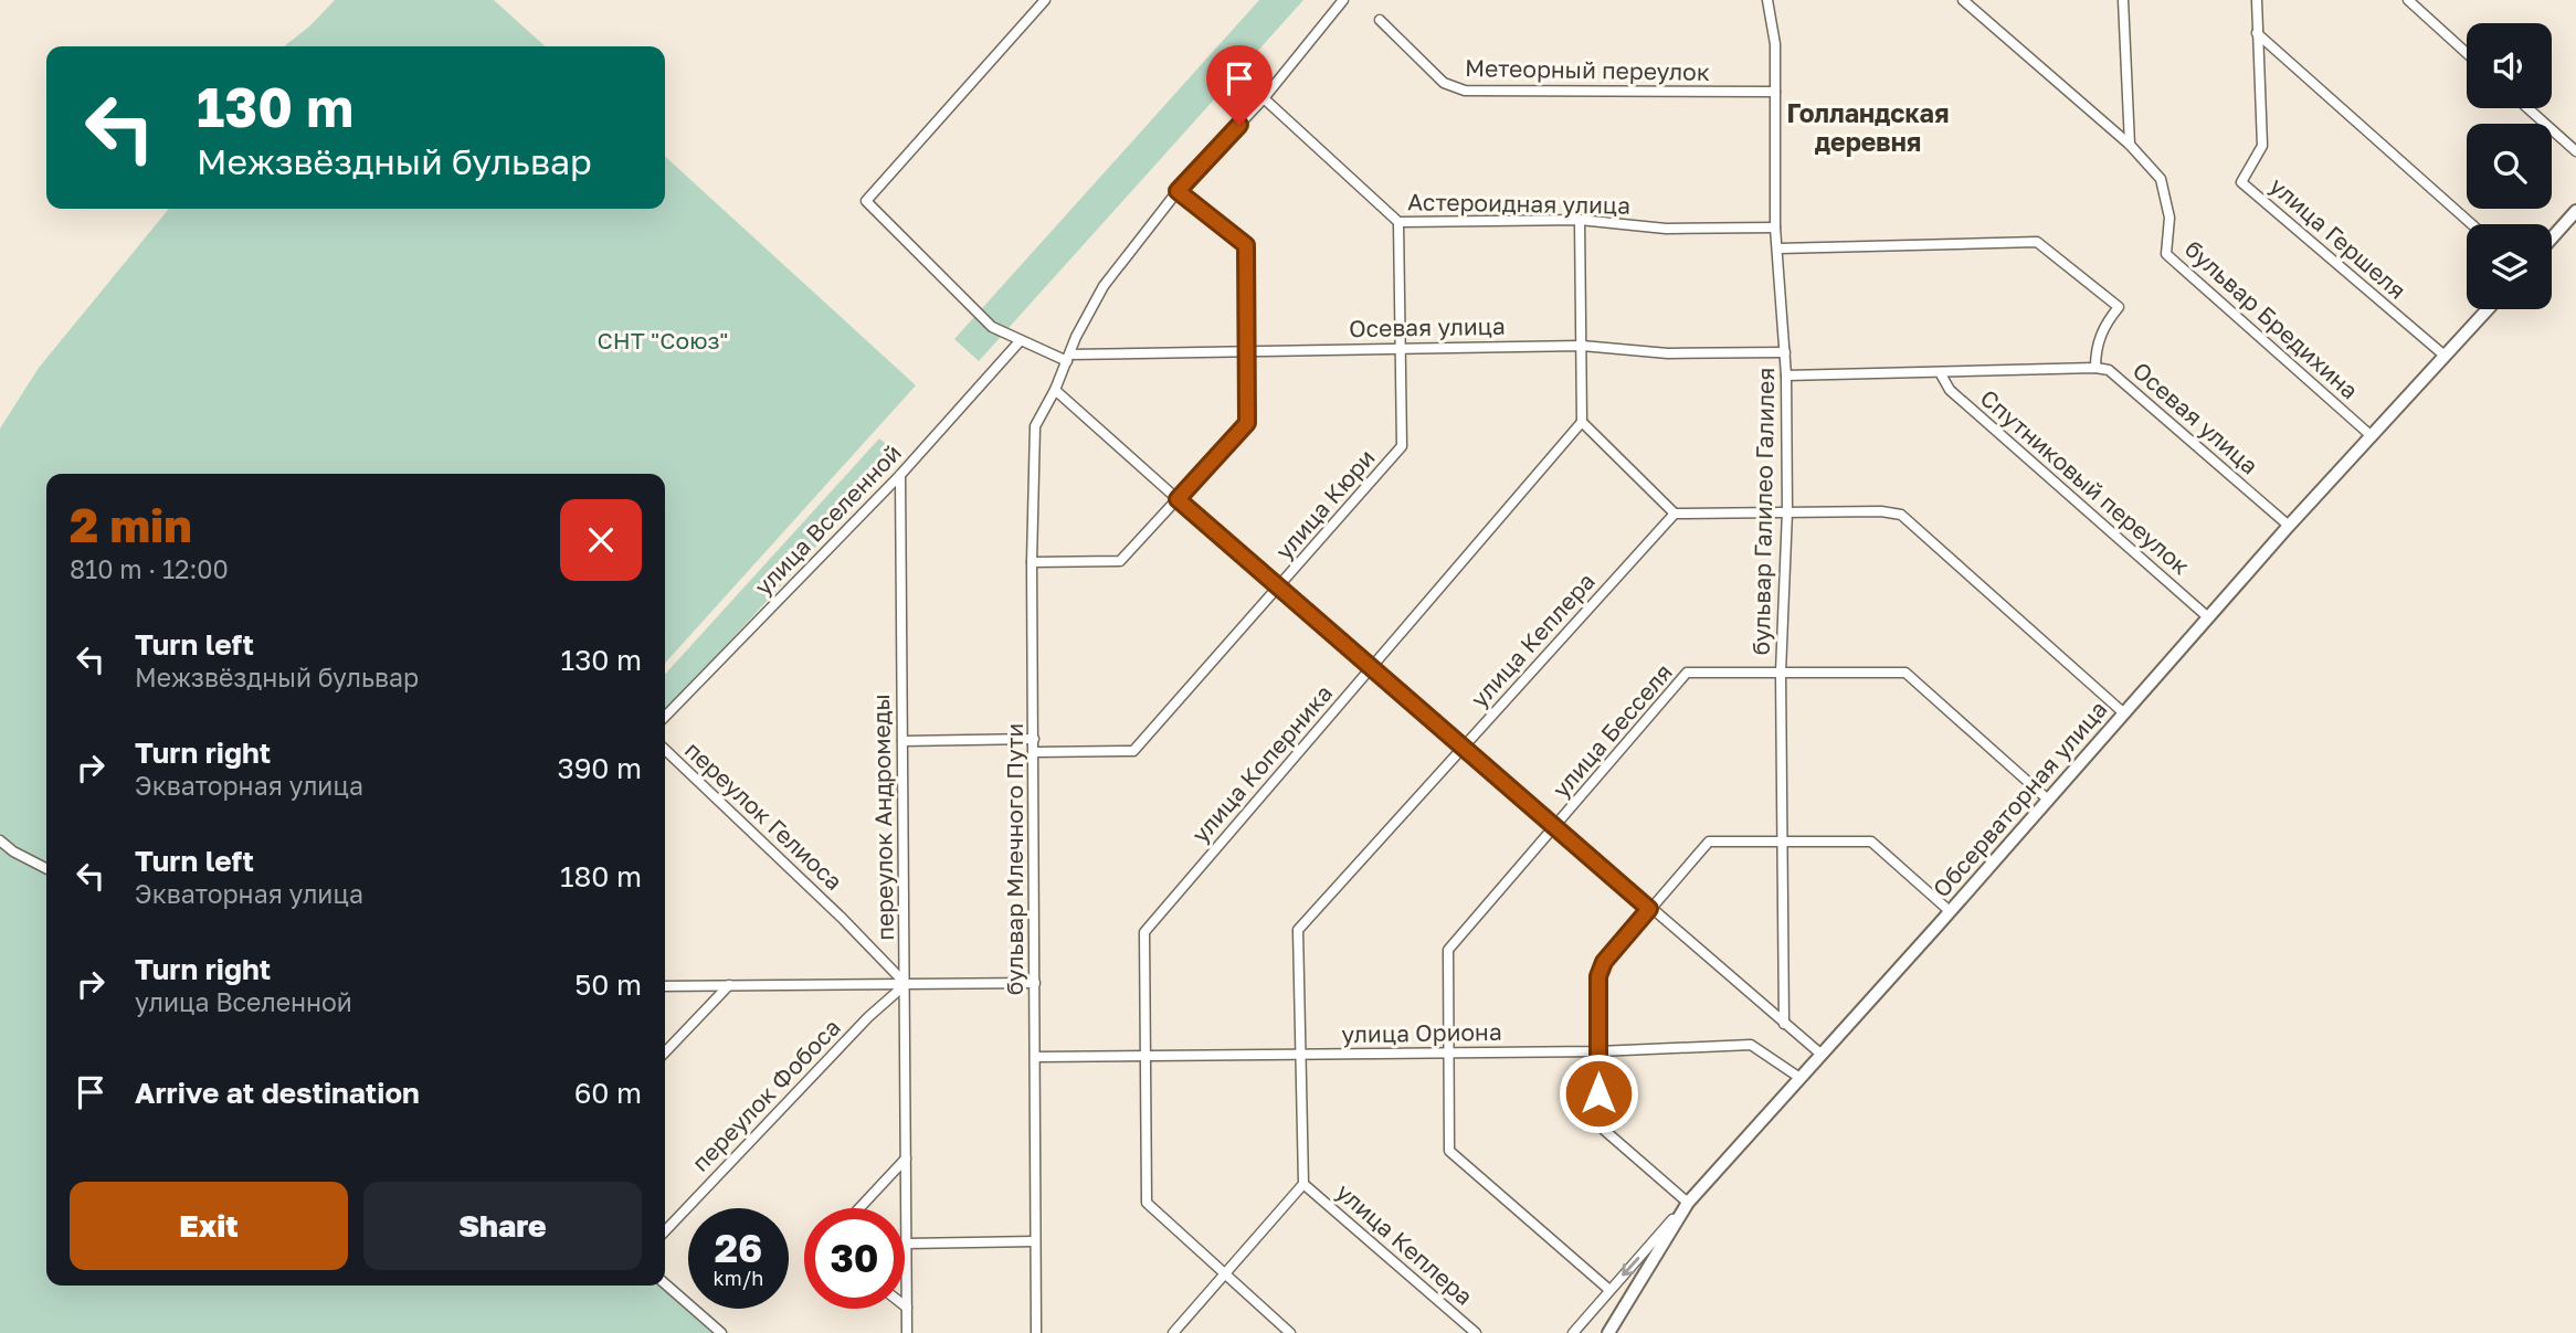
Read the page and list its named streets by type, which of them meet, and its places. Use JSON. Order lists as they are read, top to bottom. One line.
{"streets":{"main road":["Обсерваторная улица"],"street":["Метеорный переулок","Астероидная улица","улица Гершеля","бульвар Бредихина","Осевая улица","Спутниковый переулок","улица Кюри","бульвар Галилео Галилея","улица Вселенной","улица Кеплера","улица Бесселя","улица Коперника","переулок Гелиоса","переулок Андромеды","бульвар Млечного Пути","улица Ориона","переулок Фобоса"]},"crossings":[["Метеорный переулок","бульвар Галилео Галилея"],["Астероидная улица","улица Кюри"],["Астероидная улица","бульвар Галилео Галилея"],["улица Гершеля","Обсерваторная улица"],["бульвар Бредихина","Обсерваторная улица"],["Осевая улица","Спутниковый переулок"],["Осевая улица","улица Кюри"],["Осевая улица","бульвар Галилео Галилея"],["Осевая улица","Обсерваторная улица"],["Спутниковый переулок","Обсерваторная улица"],["улица Кюри","бульвар Млечного Пути"],["бульвар Галилео Галилея","улица Бесселя"],["улица Вселенной","переулок Андромеды"],["улица Кеплера","улица Ориона"],["улица Бесселя","Обсерваторная улица"],["улица Бесселя","улица Ориона"],["улица Коперника","улица Ориона"],["Обсерваторная улица","улица Ориона"],["переулок Гелиоса","переулок Андромеды"],["переулок Гелиоса","переулок Фобоса"],["переулок Андромеды","переулок Фобоса"],["бульвар Млечного Пути","улица Ориона"]],"districts":["Голландская деревня"],"parks":["СНТ \"Союз\""],"page":{"turn":["130 m","Межзвёздный бульвар"],"heading":["2 min","810 m · 12:00"],"list":[{"name":"Turn left","note":"Межзвёздный бульвар","value":"130 m"},{"name":"Turn right","note":"Экваторная улица","value":"390 m"},{"name":"Turn left","note":"Экваторная улица","value":"180 m"},{"name":"Turn right","note":"улица Вселенной","value":"50 m"},{"name":"Arrive at destination","value":"60 m"}],"buttons":["Exit","Share"],"speed":"26 km/h","limit":"30"}}
